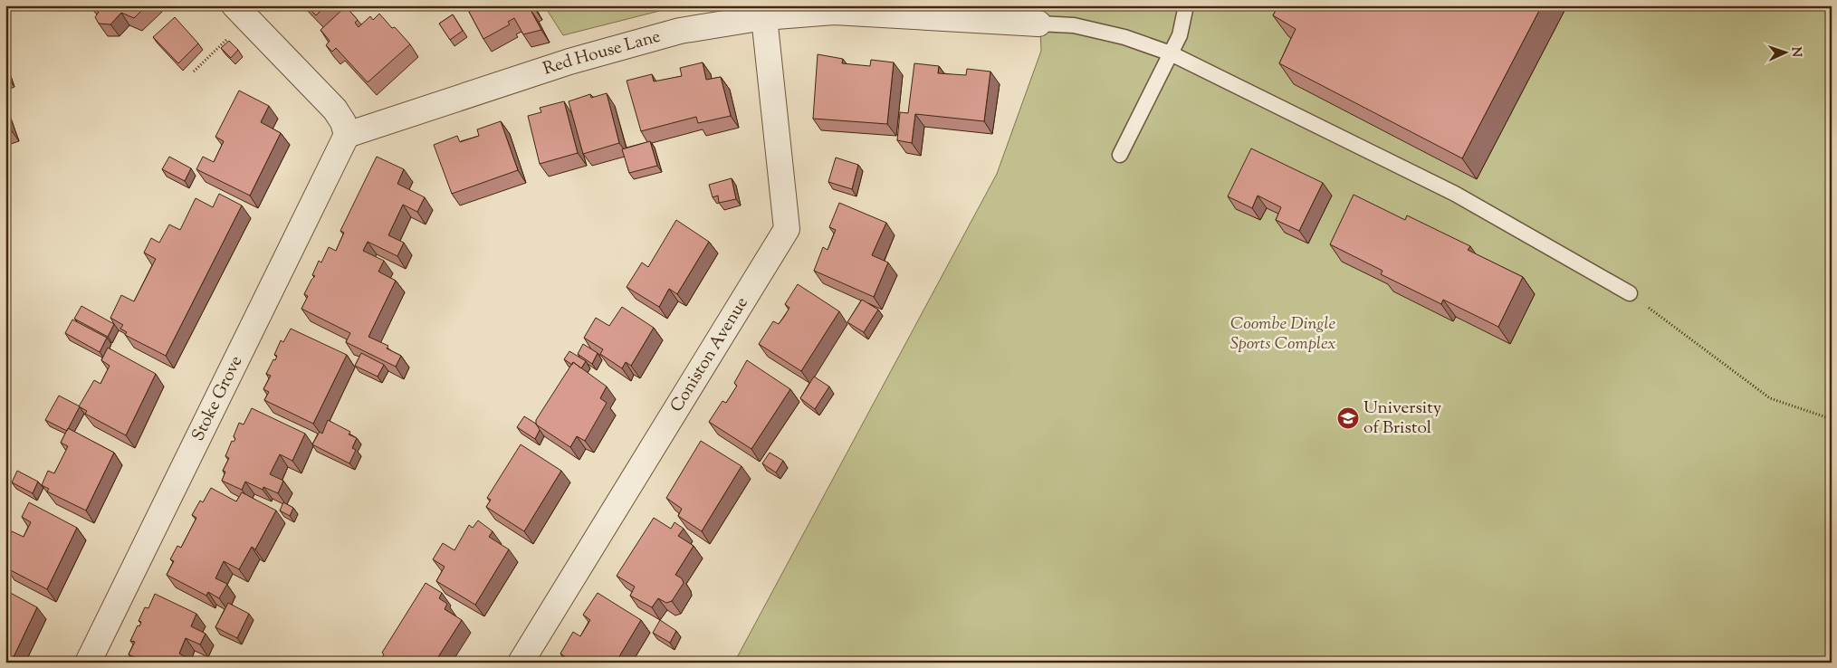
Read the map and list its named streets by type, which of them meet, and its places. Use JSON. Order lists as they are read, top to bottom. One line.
{"streets":{"street":["Red House Lane","Coniston Avenue","Stoke Grove"]},"crossings":[["Red House Lane","Coniston Avenue"],["Red House Lane","Stoke Grove"]],"parks":["Coombe Dingle Sports Complex"],"places":{"school or university":["University of Bristol"]},"north":"right"}
